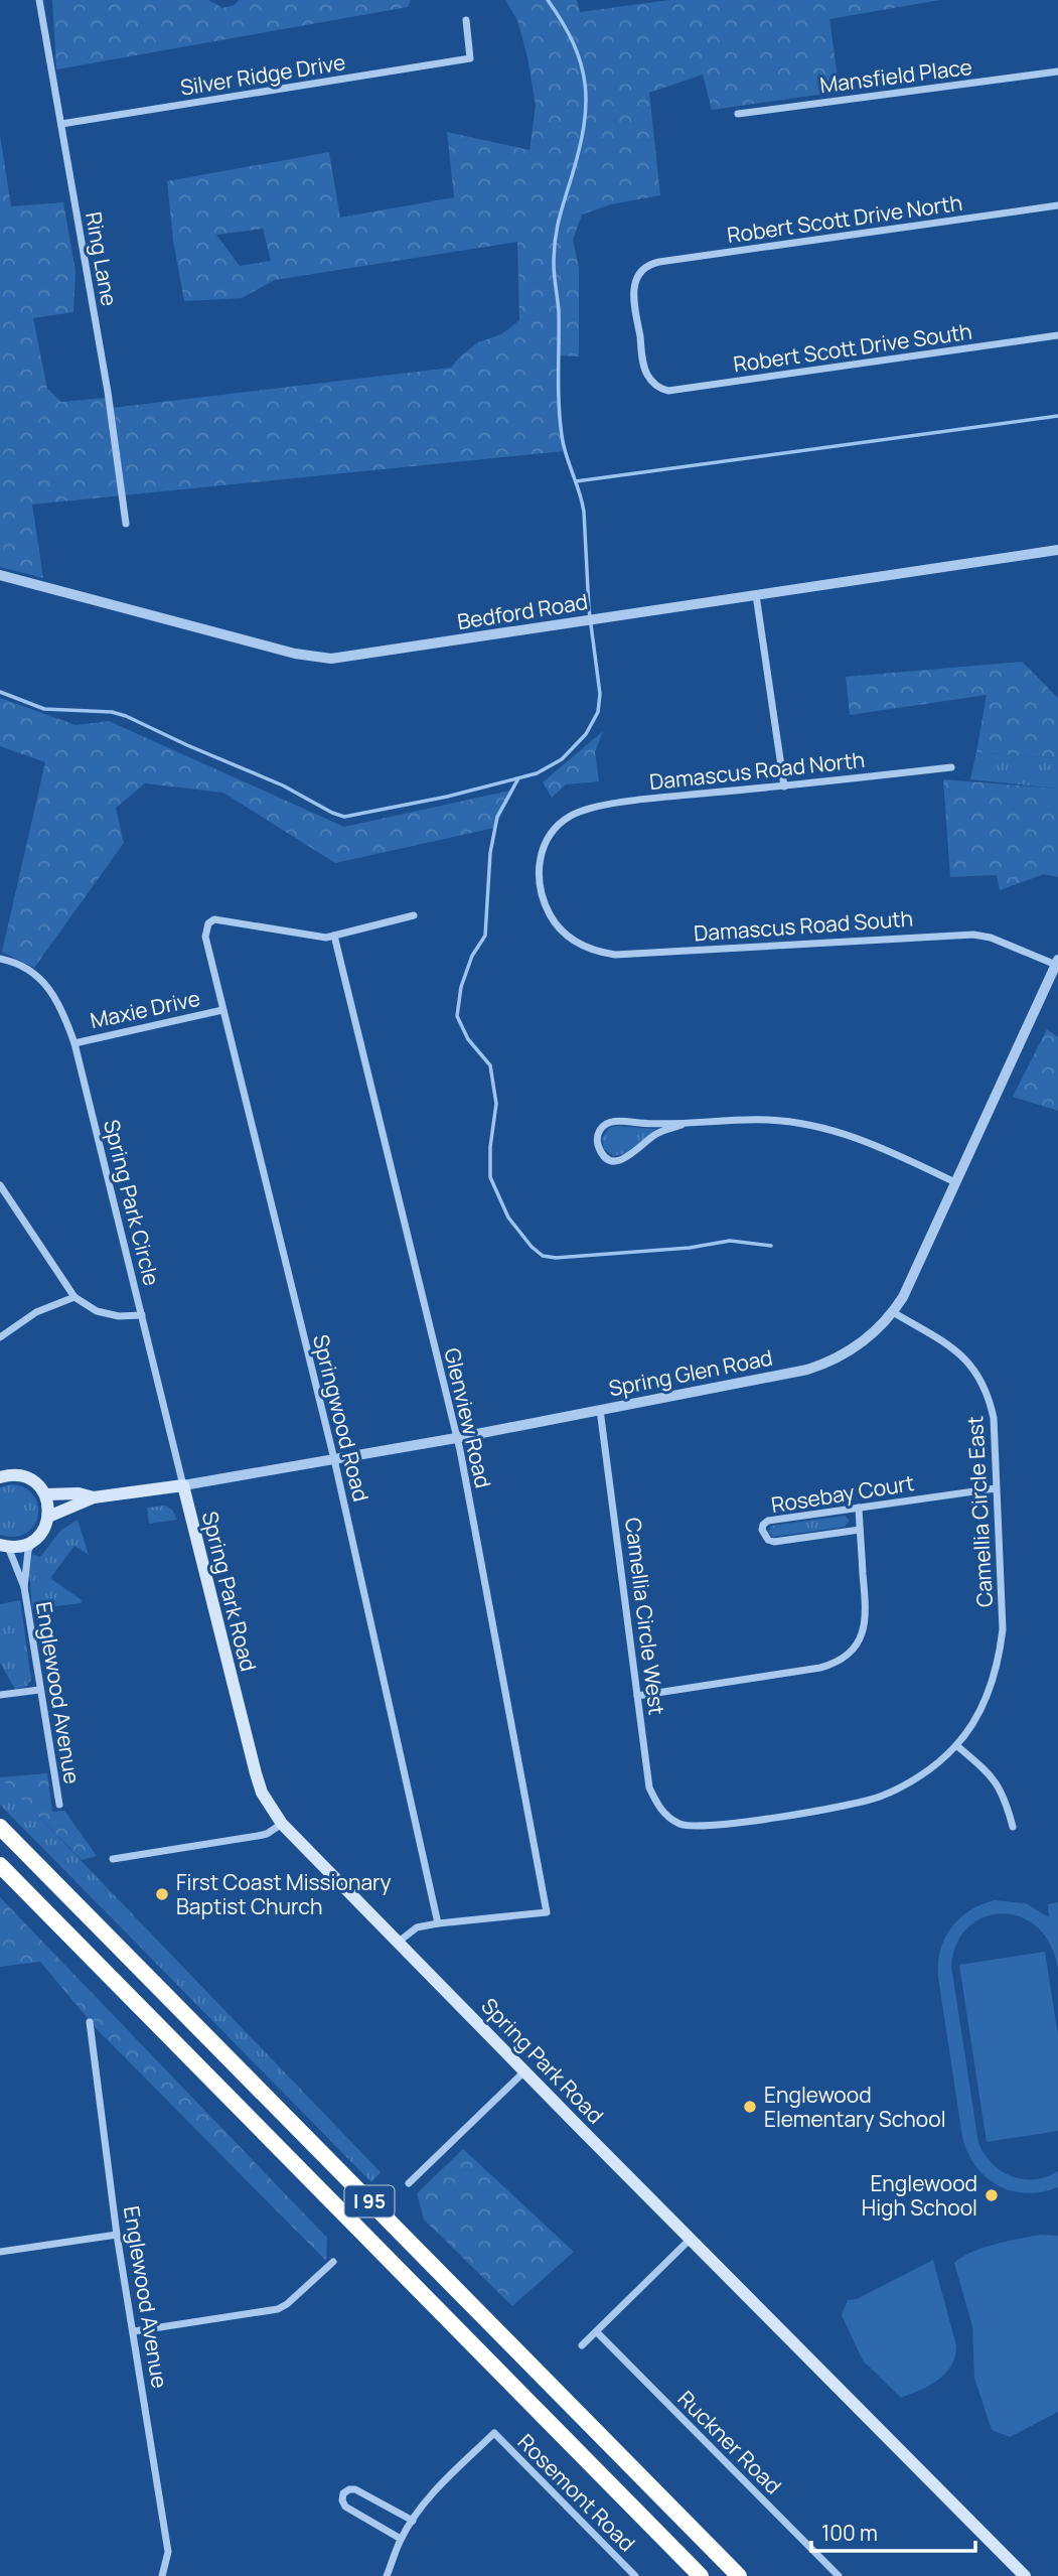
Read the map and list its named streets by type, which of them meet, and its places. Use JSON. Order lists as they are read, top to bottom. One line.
{"streets":{"highway":["I 95"],"main road":["Spring Glen Road","Spring Park Road"],"street":["Silver Ridge Drive","Mansfield Place","Robert Scott Drive North","Ring Lane","Robert Scott Drive South","Bedford Road","Damascus Road North","Damascus Road South","Maxie Drive","Spring Park Circle","Springwood Road","Glenview Road","Rosebay Court","Camellia Circle East","Camellia Circle West","Englewood Avenue","Ruckner Road","Rosemont Road"]},"crossings":[["Silver Ridge Drive","Ring Lane"],["Robert Scott Drive North","Robert Scott Drive South"],["Damascus Road North","Damascus Road South"],["Damascus Road South","Spring Glen Road"],["Maxie Drive","Spring Park Circle"],["Maxie Drive","Springwood Road"],["Spring Park Circle","Spring Glen Road"],["Spring Park Circle","Spring Park Road"],["Spring Glen Road","Springwood Road"],["Spring Glen Road","Glenview Road"],["Spring Glen Road","Camellia Circle East"],["Spring Glen Road","Spring Park Road"],["Spring Glen Road","Camellia Circle West"],["Springwood Road","Glenview Road"],["Rosebay Court","Camellia Circle East"],["Camellia Circle East","Camellia Circle West"]],"places":["First Coast Missionary Baptist Church","Englewood Elementary School","Englewood High School"],"scale_bar":"100 m"}
